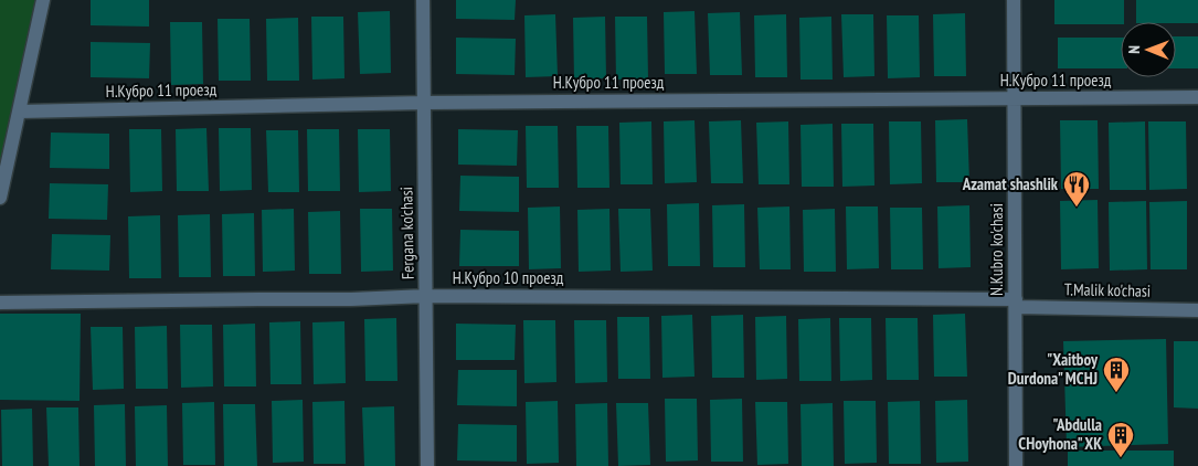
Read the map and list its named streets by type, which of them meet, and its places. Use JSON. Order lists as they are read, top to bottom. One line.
{"streets":{"street":["Н.Кубро 11 проезд","Fergana ko'chasi","N.Kubro ko'chasi","Н.Кубро 10 проезд","T.Malik ko'chasi"]},"crossings":[["Н.Кубро 11 проезд","Fergana ko'chasi"],["Н.Кубро 11 проезд","N.Kubro ko'chasi"],["Fergana ko'chasi","Н.Кубро 10 проезд"],["N.Kubro ko'chasi","Н.Кубро 10 проезд"],["N.Kubro ko'chasi","T.Malik ko'chasi"],["Н.Кубро 10 проезд","T.Malik ko'chasi"]],"places":{"restaurant":["Azamat shashlik"],"building":["\"Xaitboy Durdona\" MCHJ","\"Abdulla CHoyhona\" XK"]},"north":"left"}
